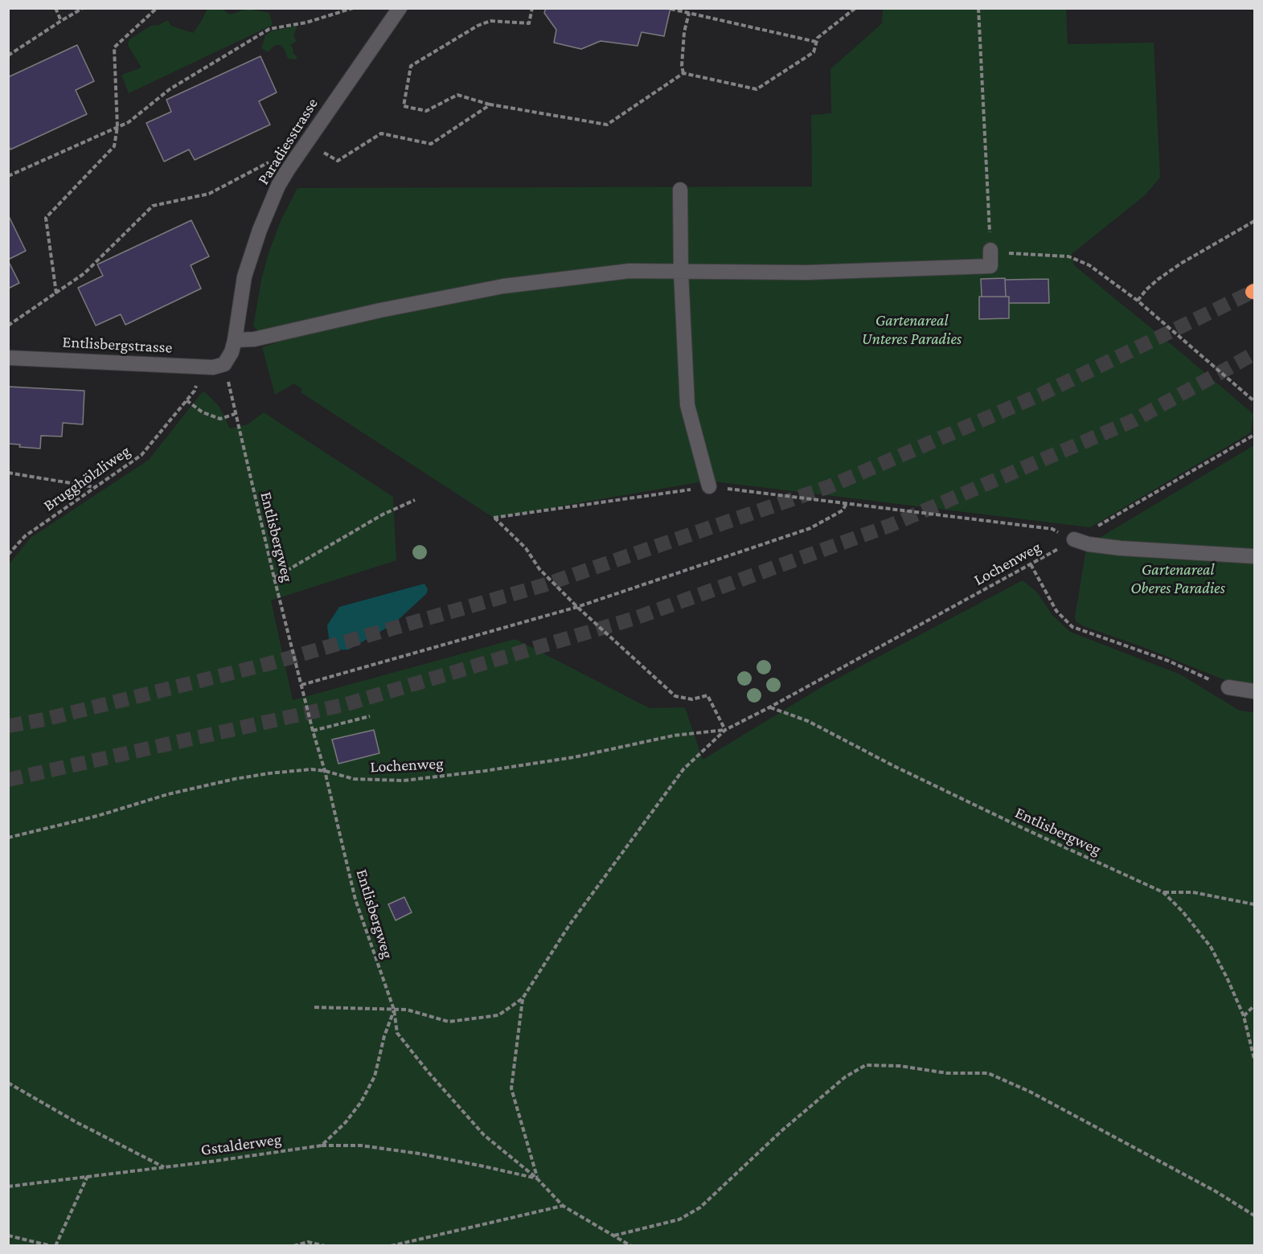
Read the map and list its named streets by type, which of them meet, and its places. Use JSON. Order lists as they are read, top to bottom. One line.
{"streets":{"street":["Paradiesstrasse","Entlisbergstrasse"],"path":["Brugghölzliweg","Entlisbergweg","Lochenweg","Gstalderweg"]},"crossings":[["Paradiesstrasse","Entlisbergstrasse"],["Paradiesstrasse","Entlisbergweg"],["Entlisbergstrasse","Brugghölzliweg"],["Entlisbergstrasse","Entlisbergweg"],["Entlisbergweg","Lochenweg"],["Entlisbergweg","Gstalderweg"]],"parks":["Gartenareal Unteres Paradies","Gartenareal Oberes Paradies"]}
